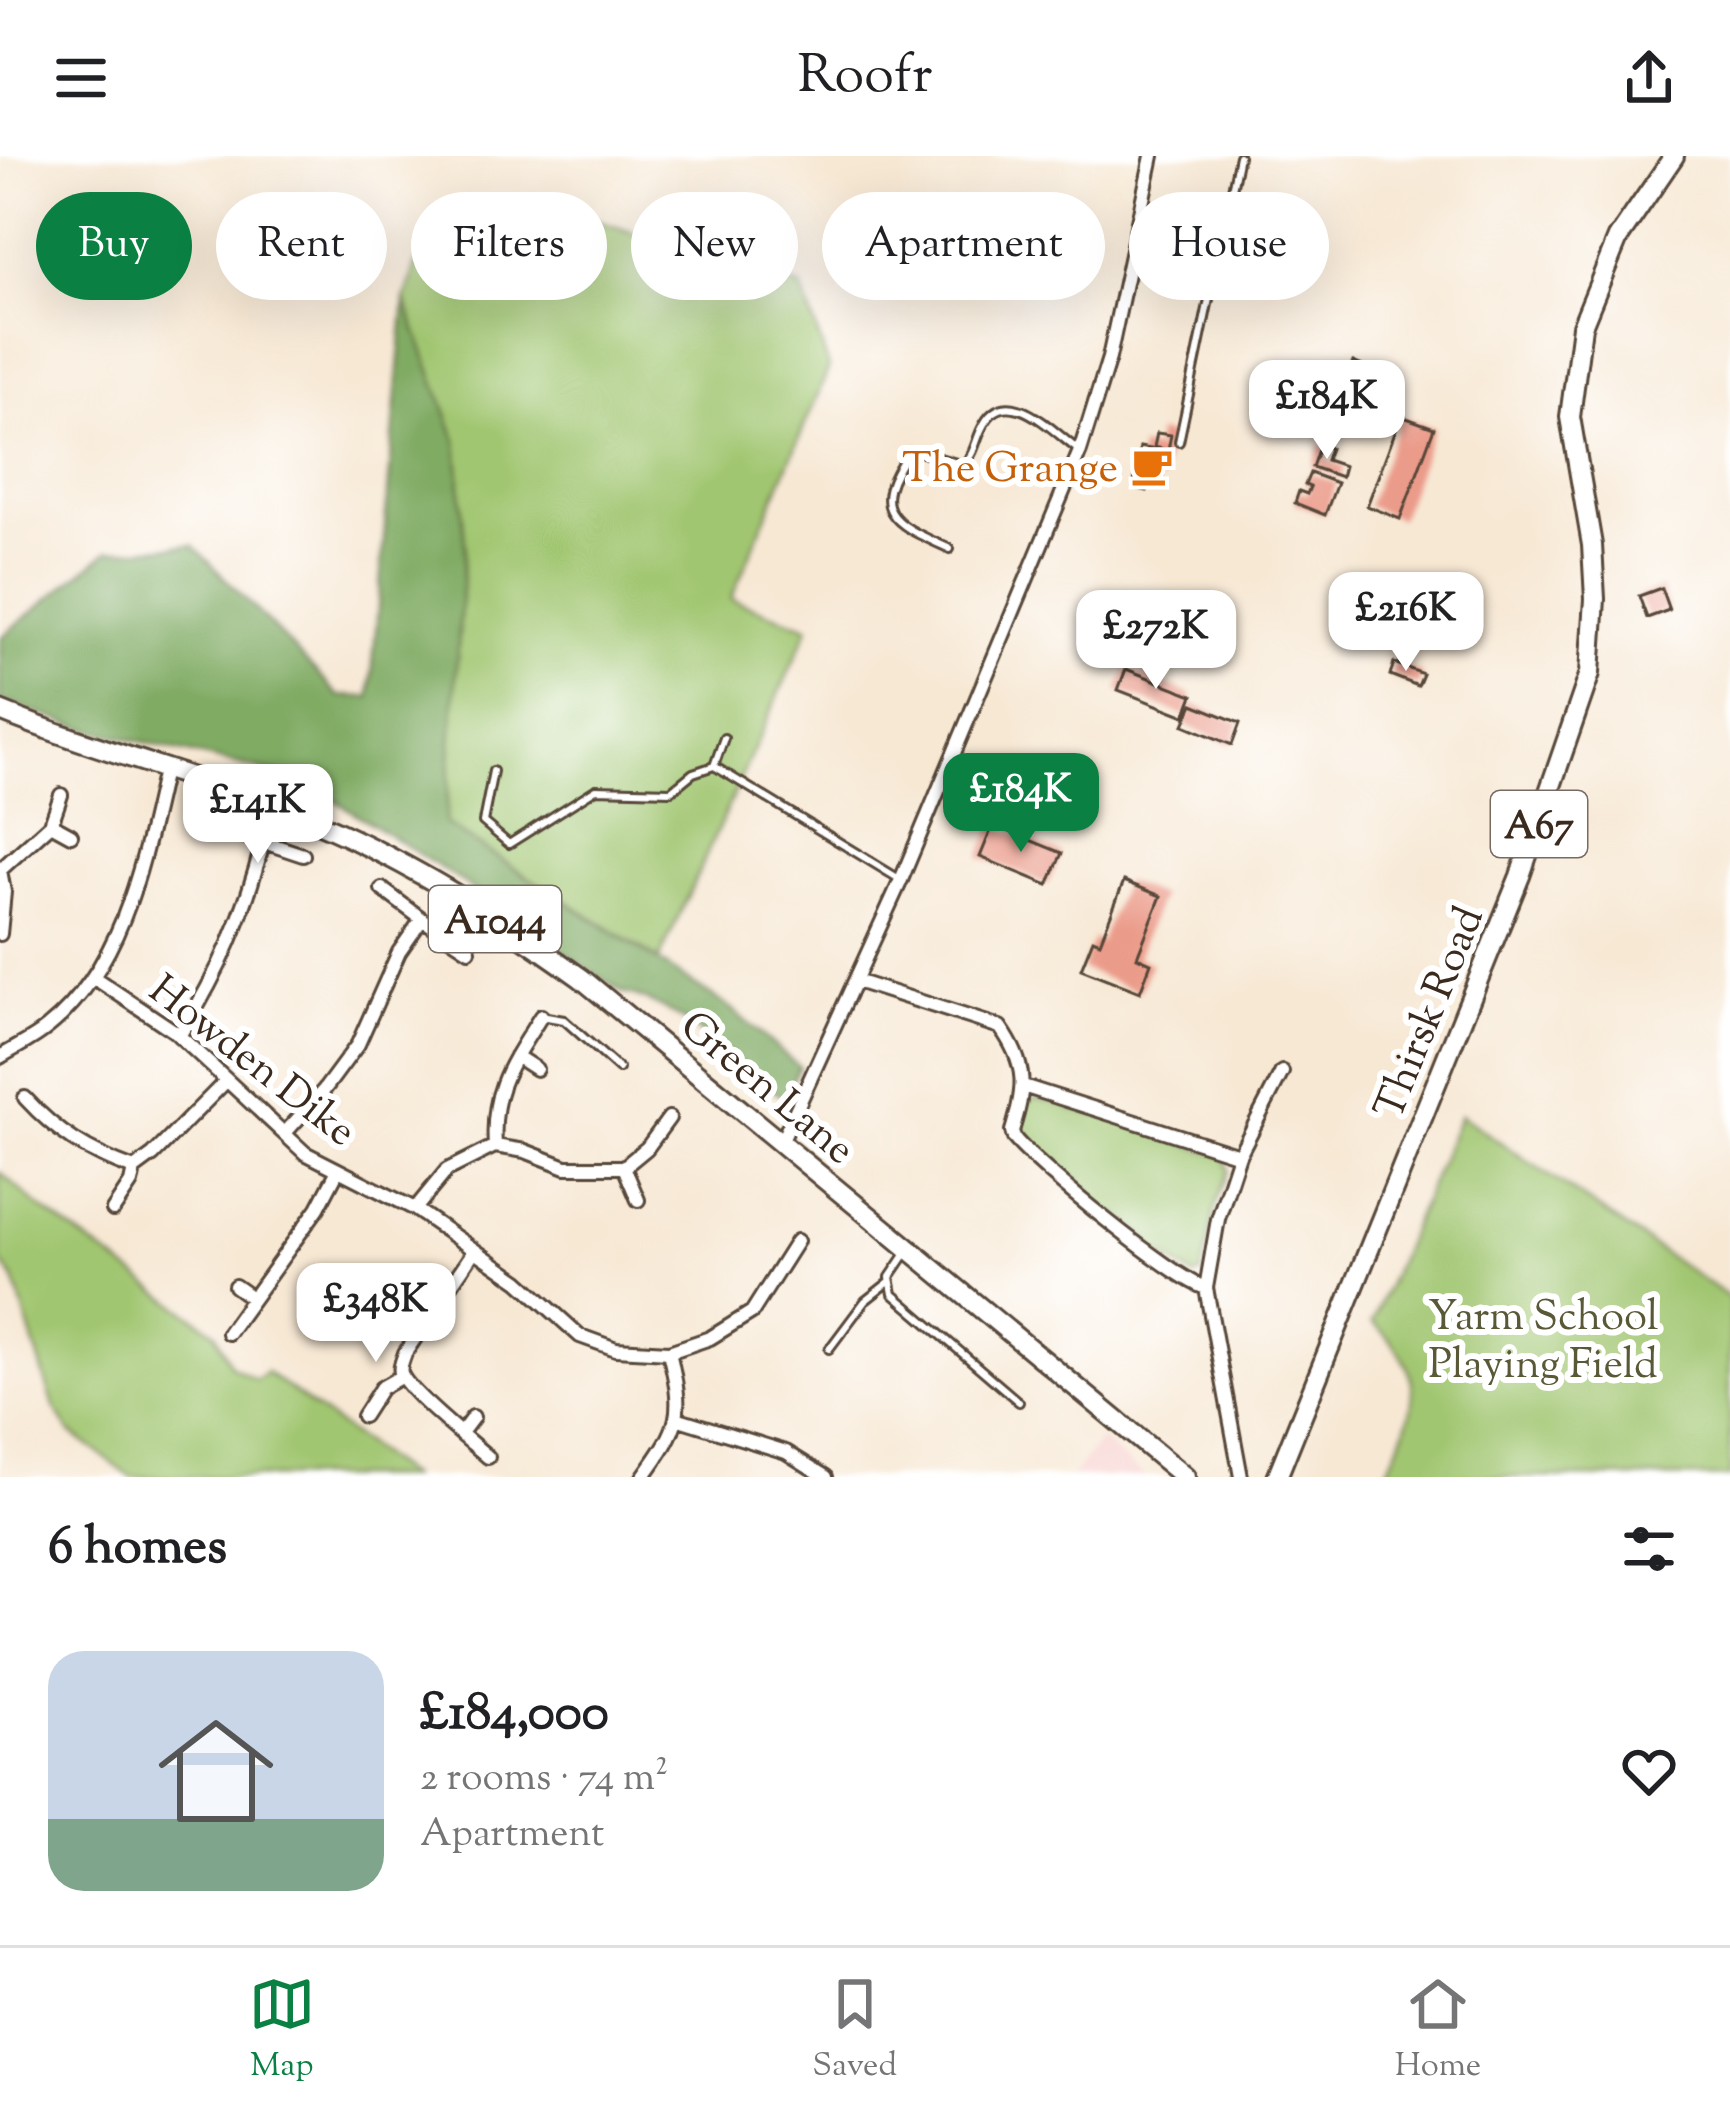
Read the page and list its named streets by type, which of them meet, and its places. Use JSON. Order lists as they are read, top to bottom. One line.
{"streets":{"main road":["A67","A1044","Thirsk Road","Green Lane"],"street":["Howden Dike"]},"parks":["Yarm School Playing Field"],"places":{"cafe":["The Grange"]},"page":{"header":"Roofr","chip":["Buy","Rent","Filters","New","Apartment","House"],"price":["£184K","£216K","£272K","£184K","£141K","£348K"],"heading":"6 homes","list":[{"name":"£184,000","note":"2 rooms · 74 m² · Apartment"}],"tabs":["Map","Saved","Home"]}}
